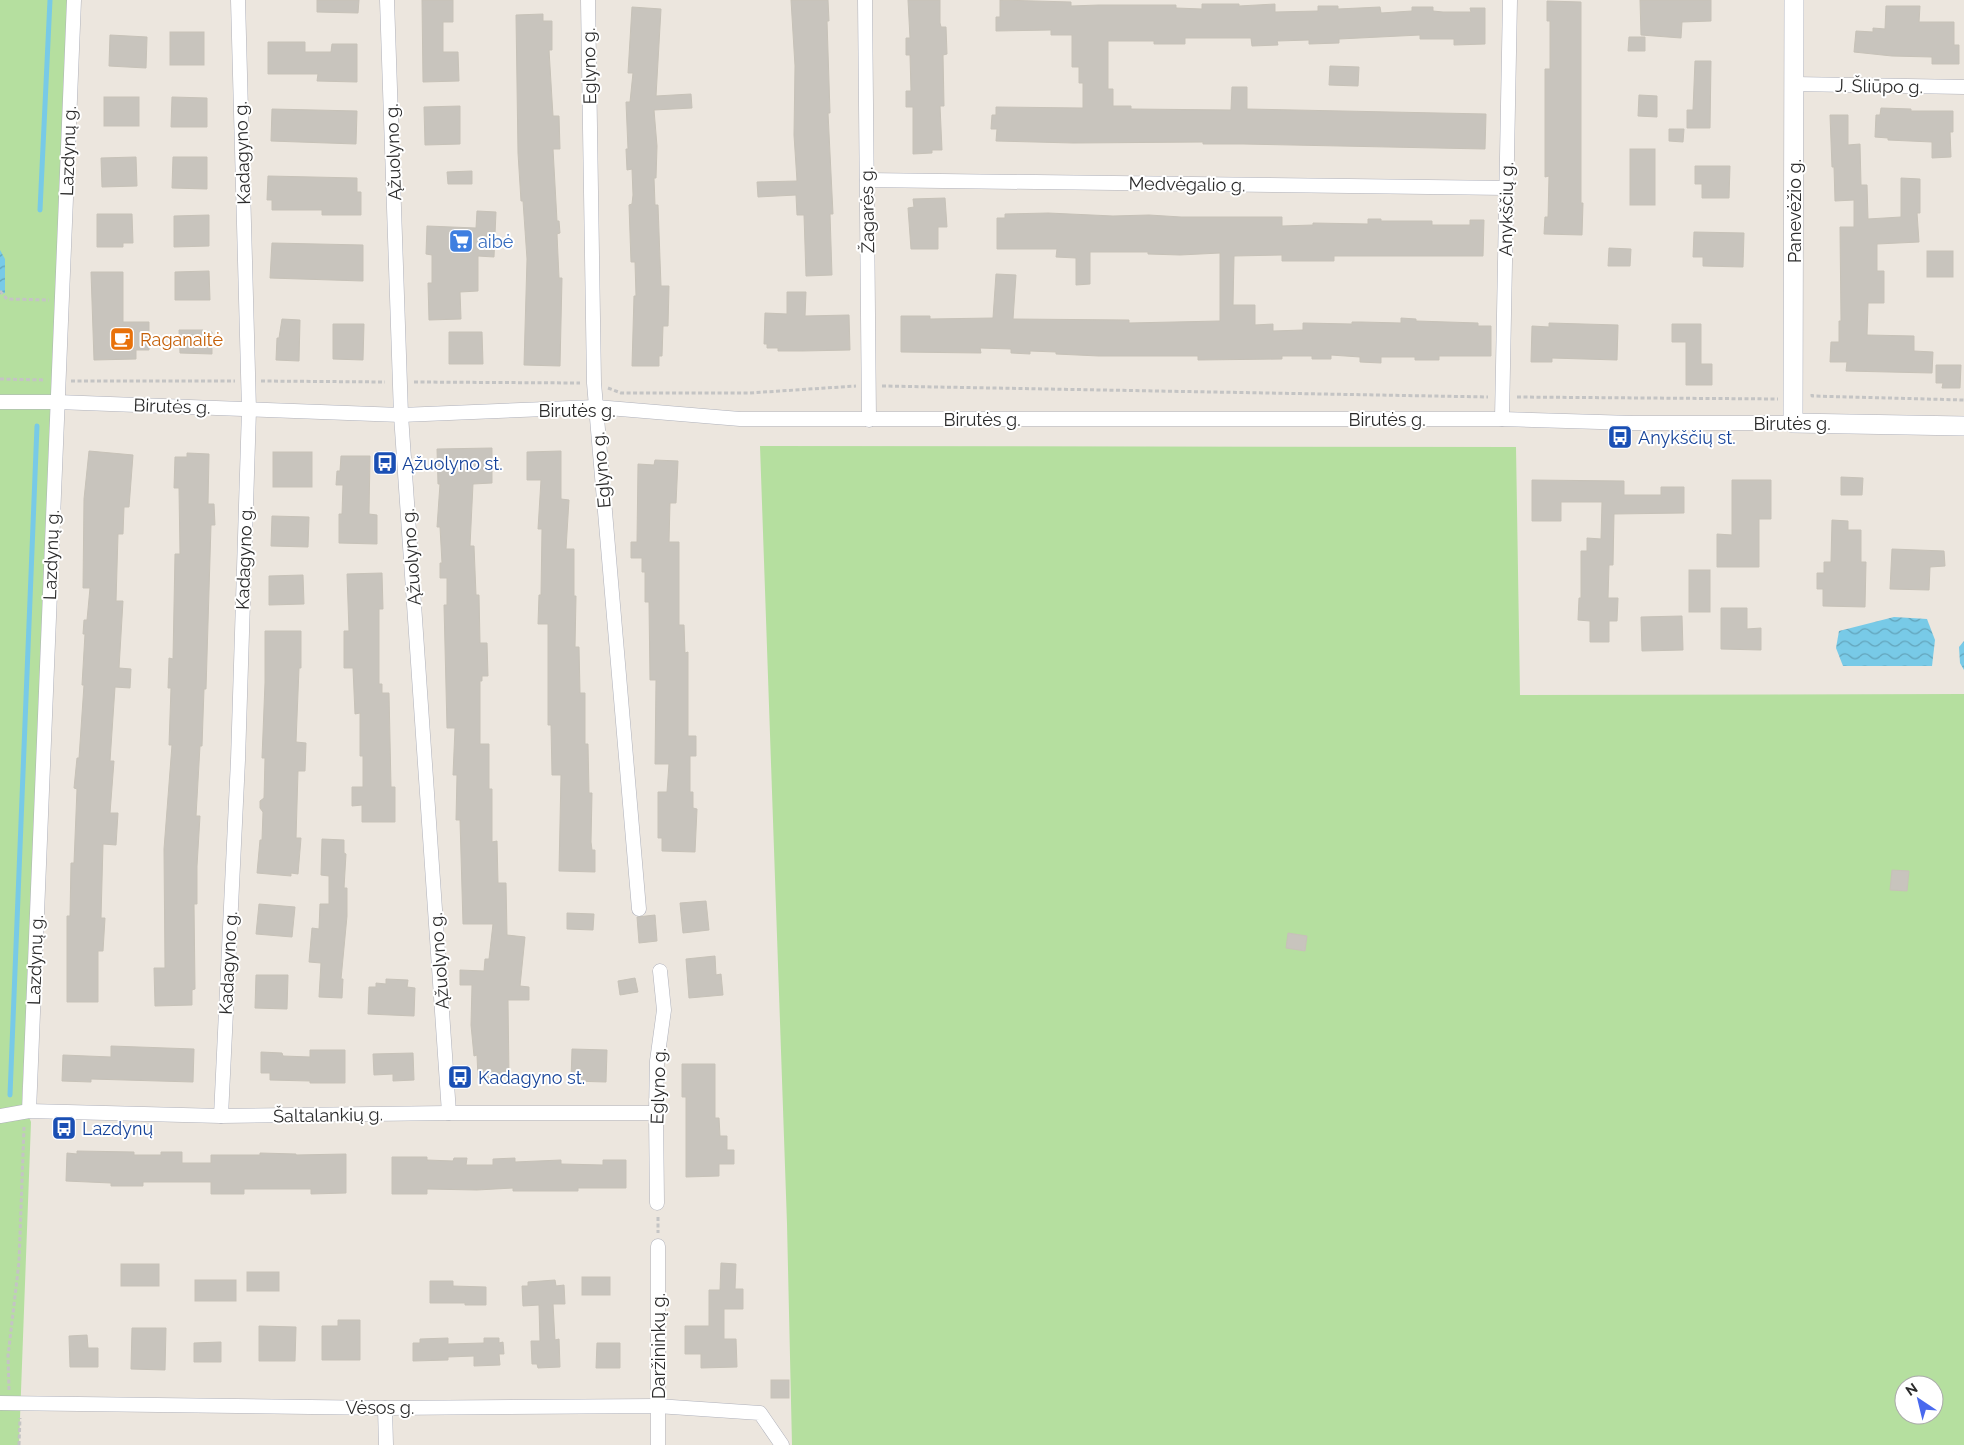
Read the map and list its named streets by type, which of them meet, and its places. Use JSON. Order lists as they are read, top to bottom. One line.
{"streets":{"street":["Eglyno g.","J. Šliūpo g.","Lazdynų g.","Ąžuolyno g.","Kadagyno g.","Medvėgalio g.","Anykščių g.","Žagarės g.","Panevėžio g.","Birutės g.","Šaltalankių g.","Daržininkų g.","Vėsos g."]},"crossings":[["Eglyno g.","Birutės g."],["Eglyno g.","Šaltalankių g."],["J. Šliūpo g.","Panevėžio g."],["Lazdynų g.","Birutės g."],["Lazdynų g.","Šaltalankių g."],["Ąžuolyno g.","Birutės g."],["Ąžuolyno g.","Šaltalankių g."],["Kadagyno g.","Birutės g."],["Kadagyno g.","Šaltalankių g."],["Medvėgalio g.","Anykščių g."],["Medvėgalio g.","Žagarės g."],["Anykščių g.","Birutės g."],["Žagarės g.","Birutės g."],["Panevėžio g.","Birutės g."],["Daržininkų g.","Vėsos g."]],"places":{"supermarket":["aibė"],"cafe":["Raganaitė"],"bus stop":["Anykščių st.","Ąžuolyno st.","Kadagyno st.","Lazdynų"]},"north":"top left"}
